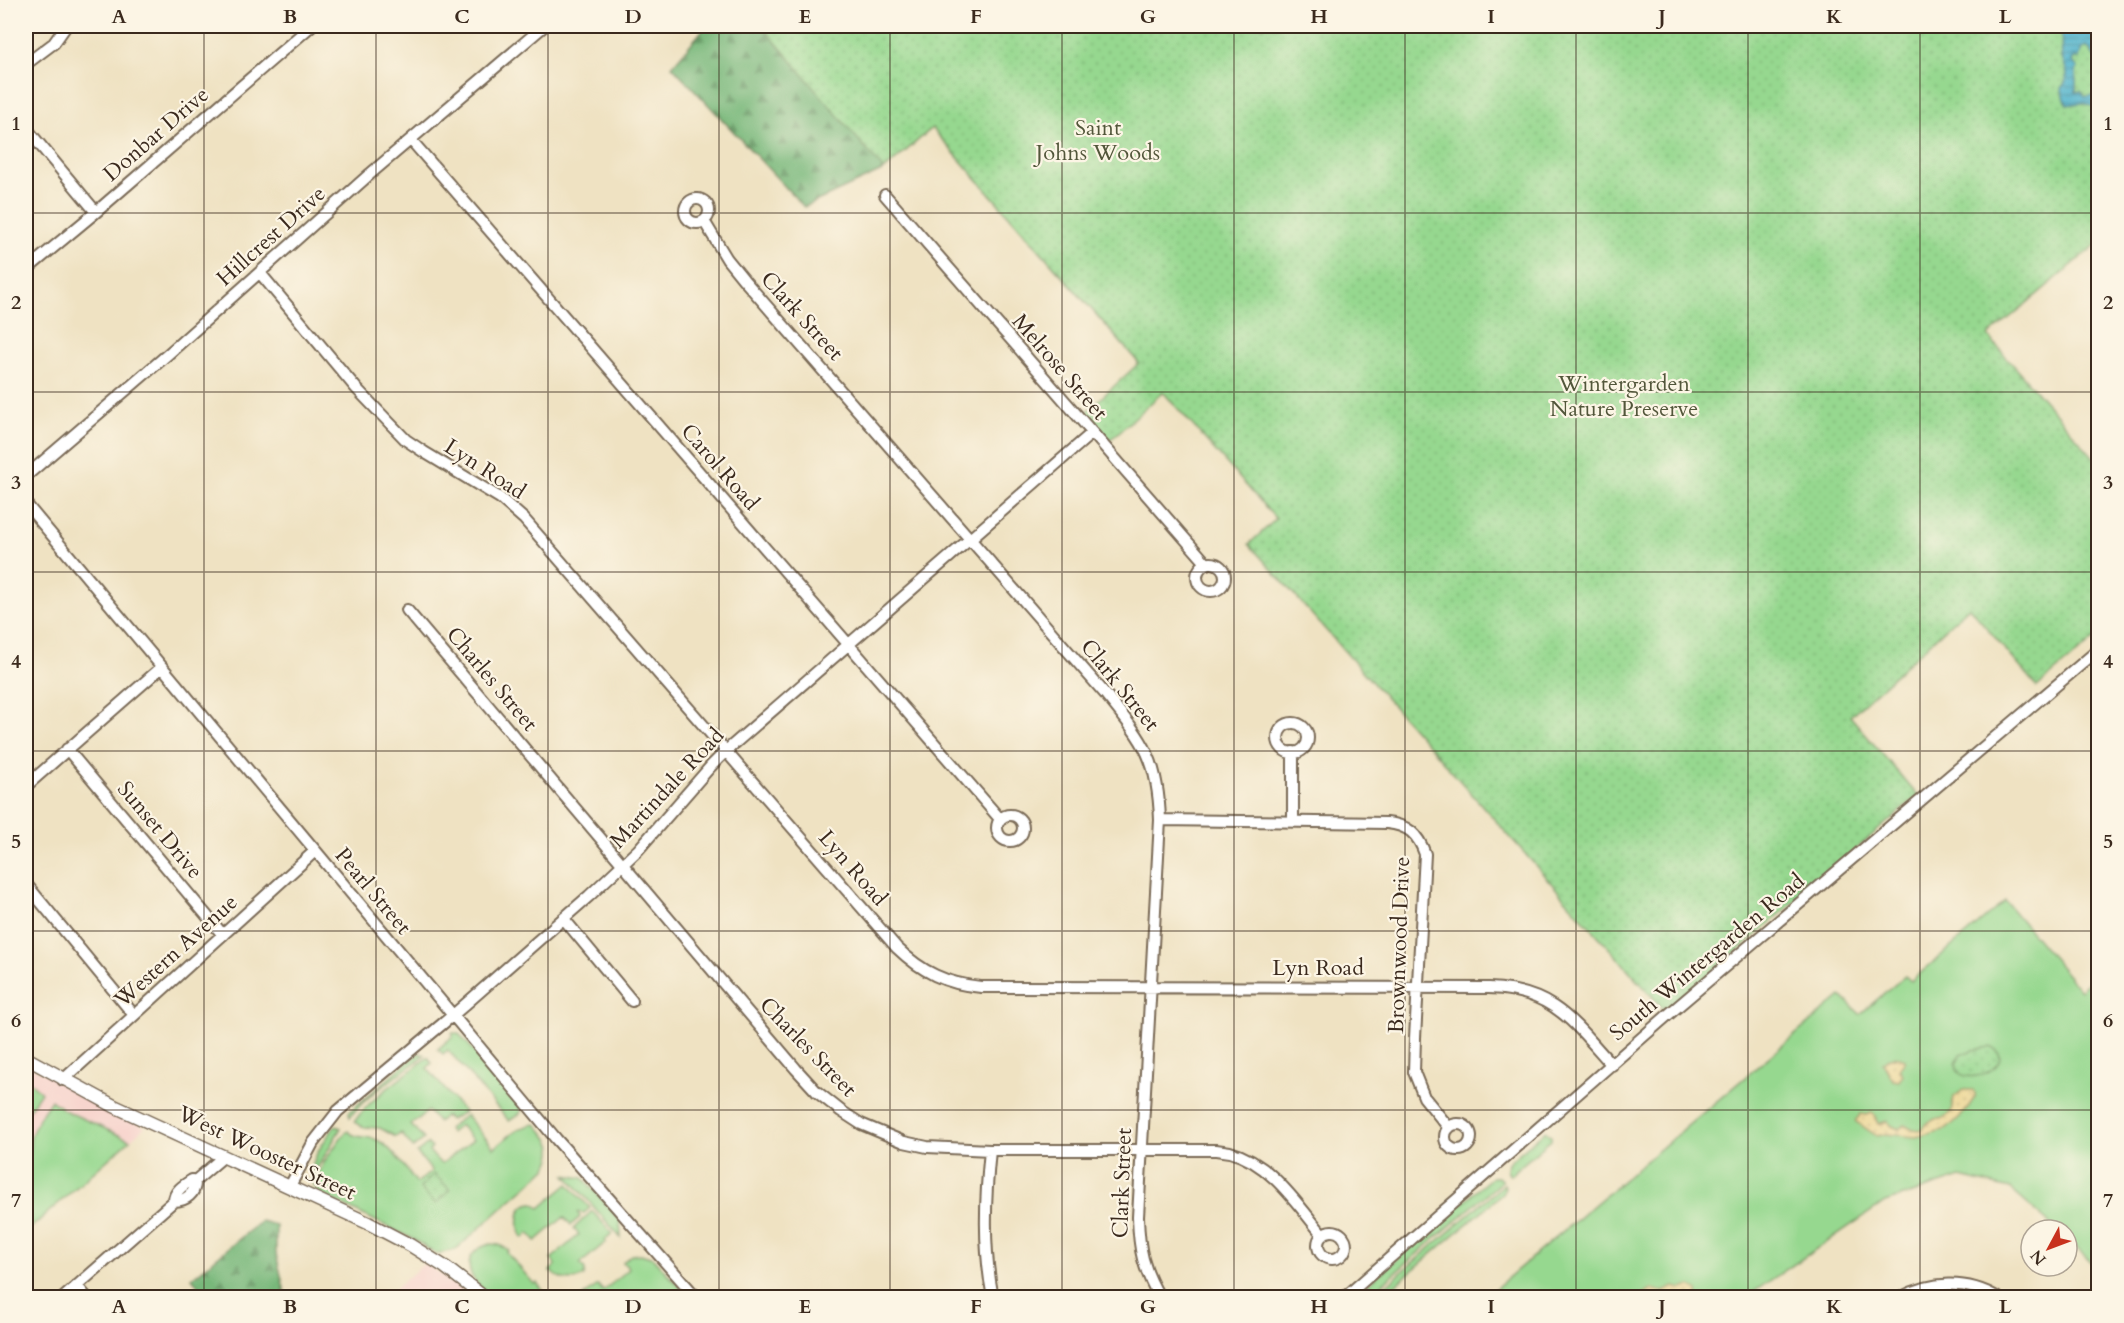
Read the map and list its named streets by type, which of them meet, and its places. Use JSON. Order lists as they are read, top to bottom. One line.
{"streets":{"main road":["West Wooster Street"],"street":["Donbar Drive","Hillcrest Drive","Clark Street","Melrose Street","Carol Road","Lyn Road","Charles Street","Martindale Road","Sunset Drive","Pearl Street","Brownwood Drive","Western Avenue","South Wintergarden Road"]},"crossings":[["Hillcrest Drive","Carol Road"],["Hillcrest Drive","Lyn Road"],["Clark Street","Lyn Road"],["Clark Street","Charles Street"],["Clark Street","Martindale Road"],["Clark Street","Brownwood Drive"],["Melrose Street","Martindale Road"],["Carol Road","Martindale Road"],["Lyn Road","Martindale Road"],["Lyn Road","Brownwood Drive"],["Lyn Road","South Wintergarden Road"],["Charles Street","Martindale Road"],["Martindale Road","Pearl Street"],["Martindale Road","West Wooster Street"],["Sunset Drive","Western Avenue"],["Pearl Street","Western Avenue"],["Western Avenue","West Wooster Street"]],"parks":["Saint Johns Woods","Wintergarden Nature Preserve"],"north":"bottom left","grid":{"columns":["A","B","C","D","E","F","G","H","I","J","K","L"],"rows":["1","2","3","4","5","6","7"]}}
